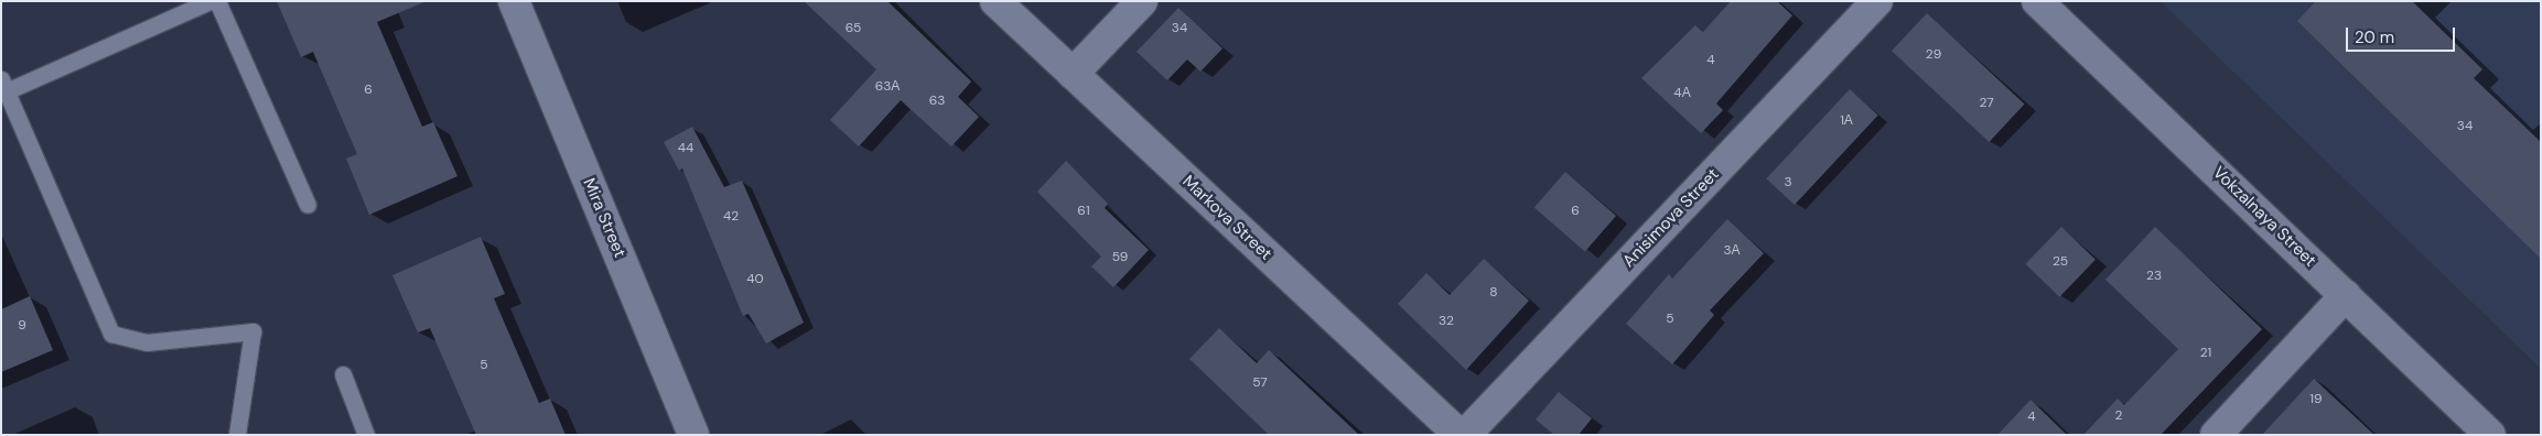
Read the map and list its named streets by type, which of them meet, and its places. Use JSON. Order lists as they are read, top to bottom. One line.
{"streets":{"street":["Vokzalnaya Street","Mira Street","Markova Street","Anisimova Street"]},"house_numbers":["65","34","29","4","63А","6","4А","63","27","1А","34","44","3","61","6","42","3А","59","25","23","40","8","5","32","9","21","5","57","19","2","4"],"scale_bar":"20 m"}
